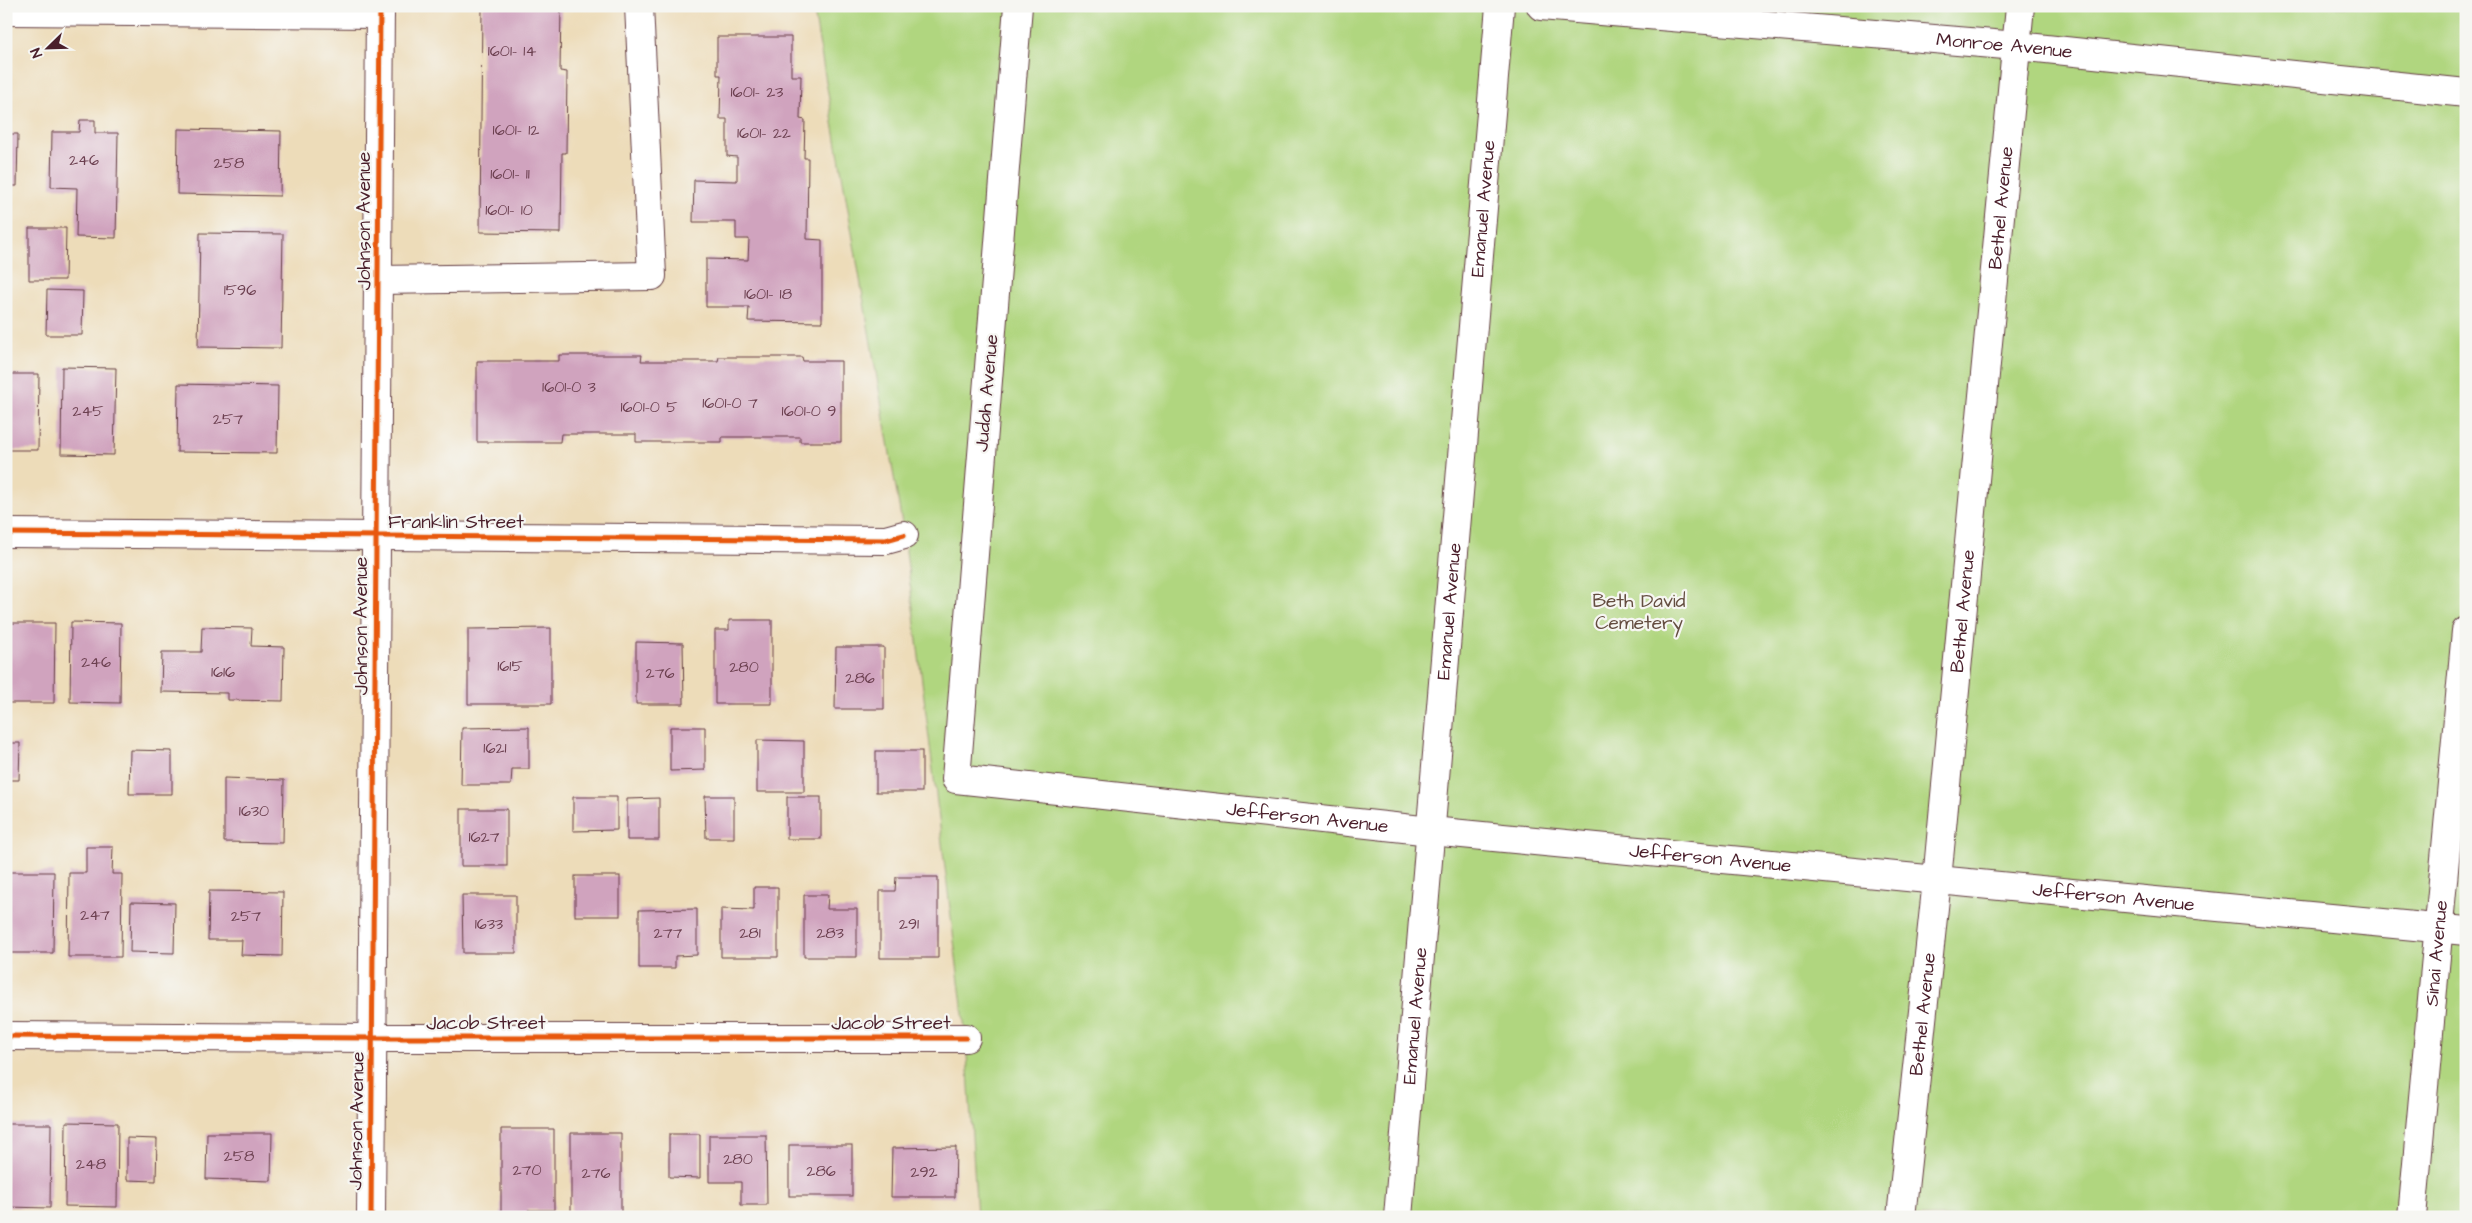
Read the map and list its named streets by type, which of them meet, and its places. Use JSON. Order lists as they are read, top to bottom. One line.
{"streets":{"street":["Monroe Avenue","Emanuel Avenue","Bethel Avenue","Johnson Avenue","Judah Avenue","Franklin Street","Jefferson Avenue","Sinai Avenue","Jacob Street"]},"crossings":[["Monroe Avenue","Bethel Avenue"],["Emanuel Avenue","Jefferson Avenue"],["Bethel Avenue","Jefferson Avenue"],["Johnson Avenue","Franklin Street"],["Johnson Avenue","Jacob Street"],["Judah Avenue","Jefferson Avenue"],["Jefferson Avenue","Sinai Avenue"]],"parks":["Beth David Cemetery"],"house_numbers":["1601- 14","1601- 23","1601- 12","1601- 22","246","258","1601- 11","1601- 10","1596","1601- 18","1601-0 3","1601-0 7","1601-0 5","245","1601-0 9","257","246","1615","280","1616","276","286","1621","1630","1627","247","257","1633","291","277","281","283","258","280","248","270","286","292","276"],"north":"bottom left"}
